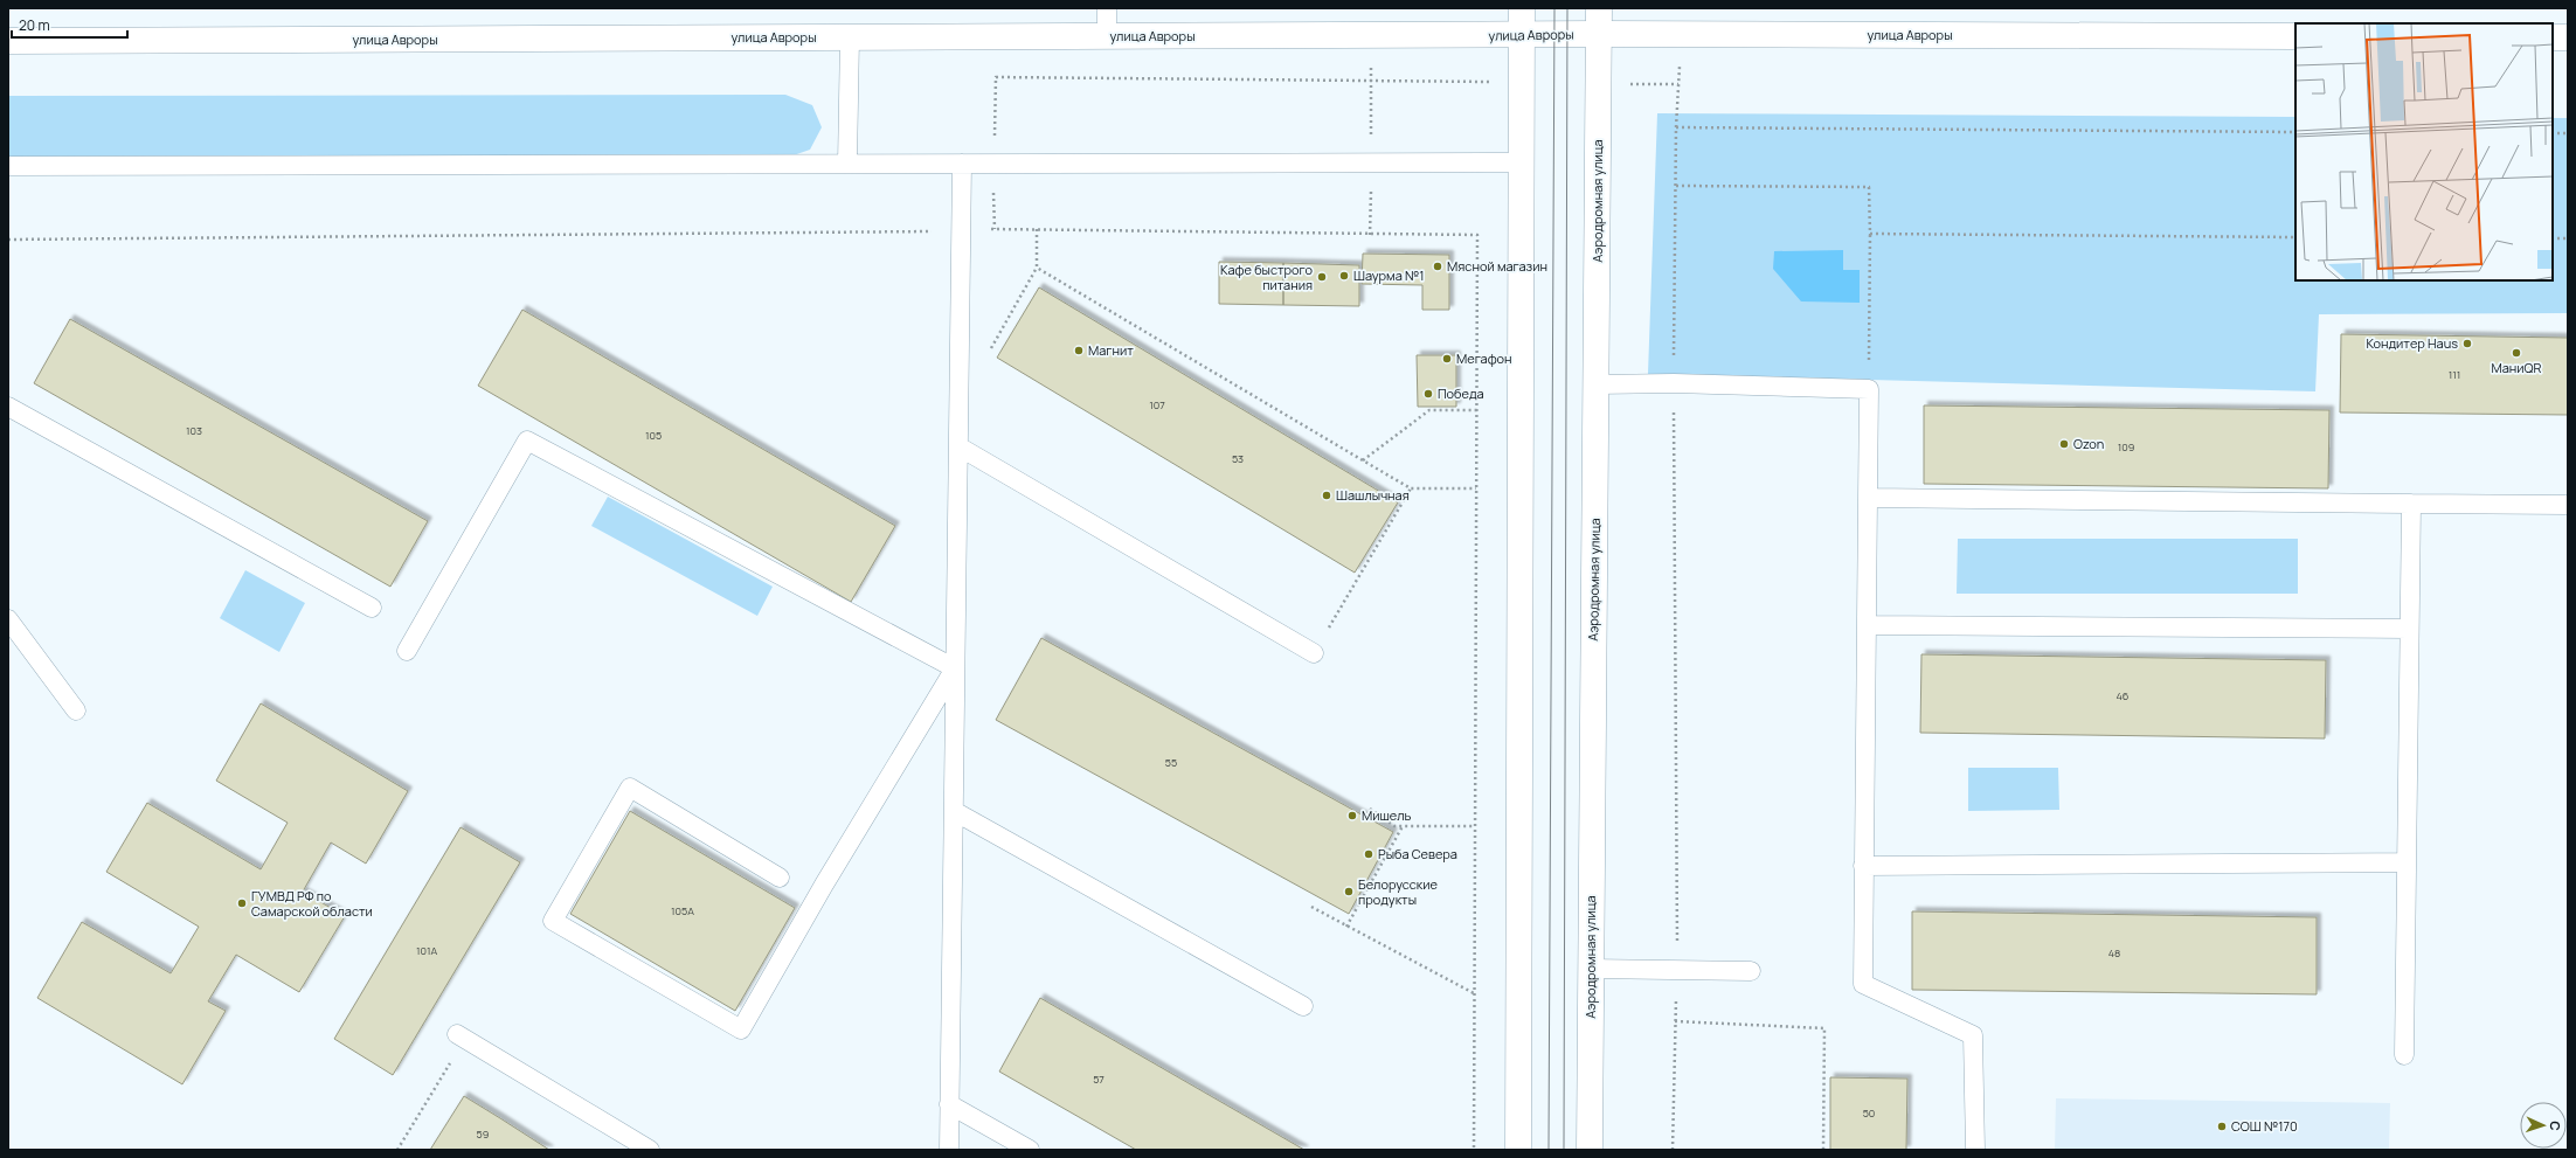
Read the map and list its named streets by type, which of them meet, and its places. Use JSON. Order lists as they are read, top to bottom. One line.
{"streets":{"main road":["улица Авроры","Аэродромная улица"]},"crossings":[["улица Авроры","Аэродромная улица"]],"places":["Мясной магазин","Шаурма №1","Кафе быстрого питания","Кондитер Haus","Магнит","МаниQR","Мегафон","Победа","Ozon","Шашлычная","Мишель","Рыба Севера","Белорусские продукты","ГУМВД РФ по Самарской области","СОШ №170"],"house_numbers":["111","107","103","105","109","53","46","55","105А","101А","48","57","50","59"],"scale_bar":"20 m","north":"right"}
